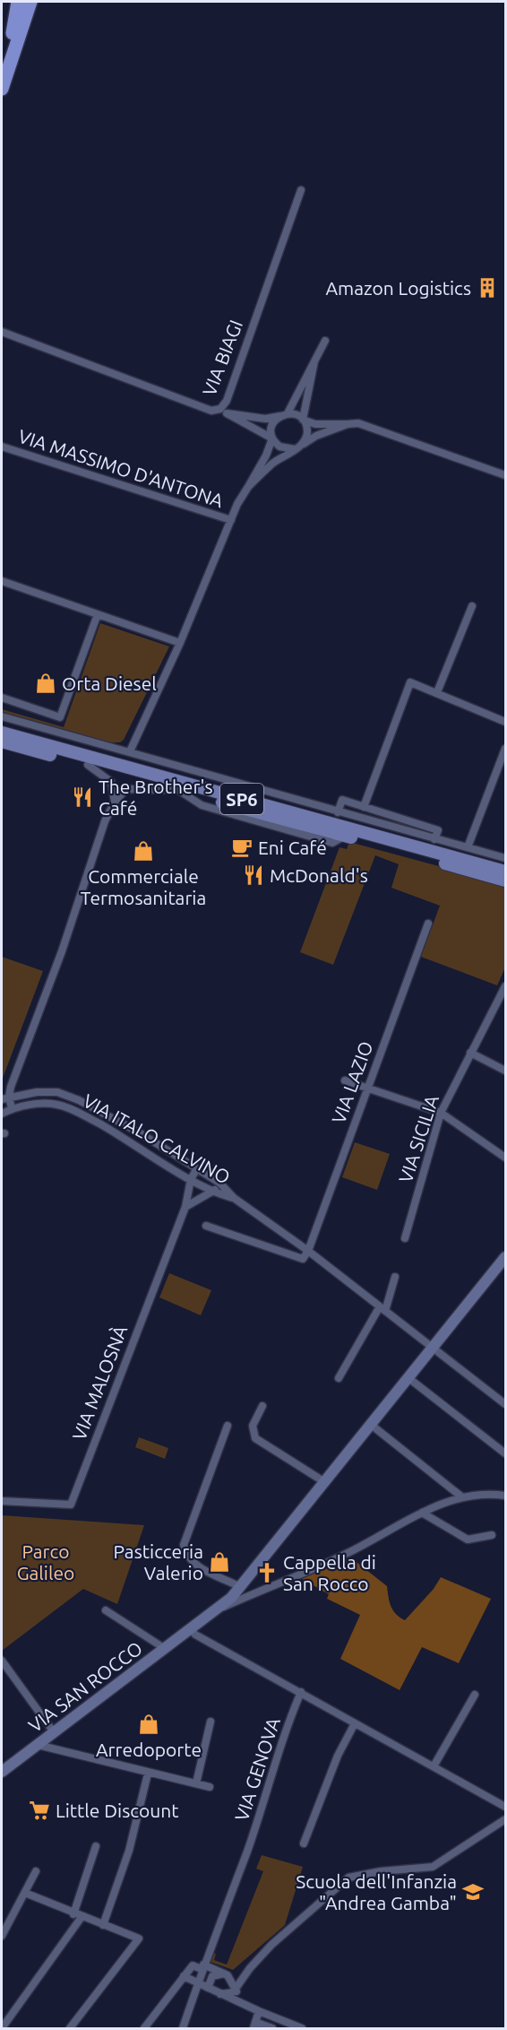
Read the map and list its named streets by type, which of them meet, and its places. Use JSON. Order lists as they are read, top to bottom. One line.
{"streets":{"main road":["SP6"],"street":["VIA BIAGI","VIA MASSIMO D'ANTONA","VIA LAZIO","VIA ITALO CALVINO","VIA SICILIA","VIA MALOSNÀ","VIA SAN ROCCO","VIA GENOVA"]},"crossings":[["VIA LAZIO","VIA ITALO CALVINO"],["VIA ITALO CALVINO","VIA MALOSNÀ"],["VIA ITALO CALVINO","VIA SAN ROCCO"]],"parks":["Parco Galileo"],"places":{"building":["Amazon Logistics"],"shop":["Orta Diesel","Commerciale Termosanitaria","Pasticceria Valerio","Arredoporte"],"restaurant":["The Brother's Café","McDonald's"],"cafe":["Eni Café"],"church":["Cappella di San Rocco"],"supermarket":["Little Discount"],"school or university":["Scuola dell'Infanzia \"Andrea Gamba\""]}}
